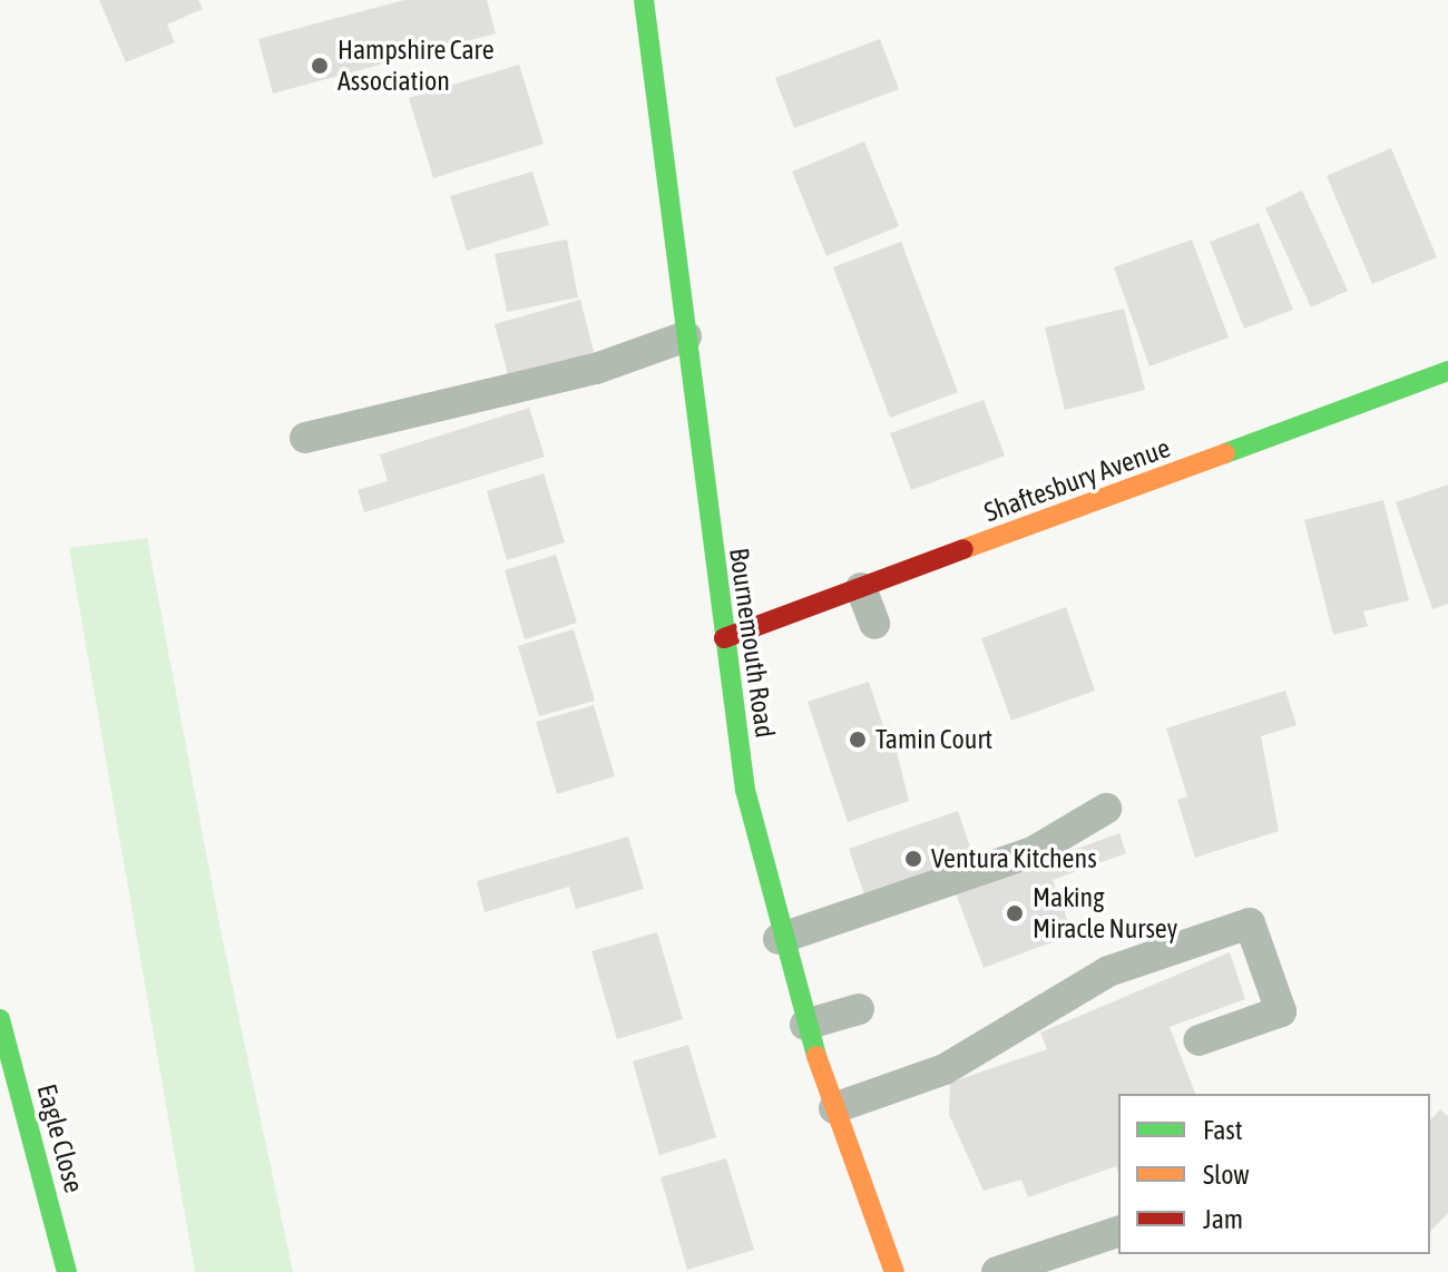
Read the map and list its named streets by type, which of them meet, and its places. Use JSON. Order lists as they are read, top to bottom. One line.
{"streets":{"main road":["Shaftesbury Avenue","Bournemouth Road","Eagle Close"]},"crossings":[["Shaftesbury Avenue","Bournemouth Road"]],"places":["Hampshire Care Association","Tamin Court","Ventura Kitchens","Making Miracle Nursey"],"legend":["Fast","Slow","Jam"]}
